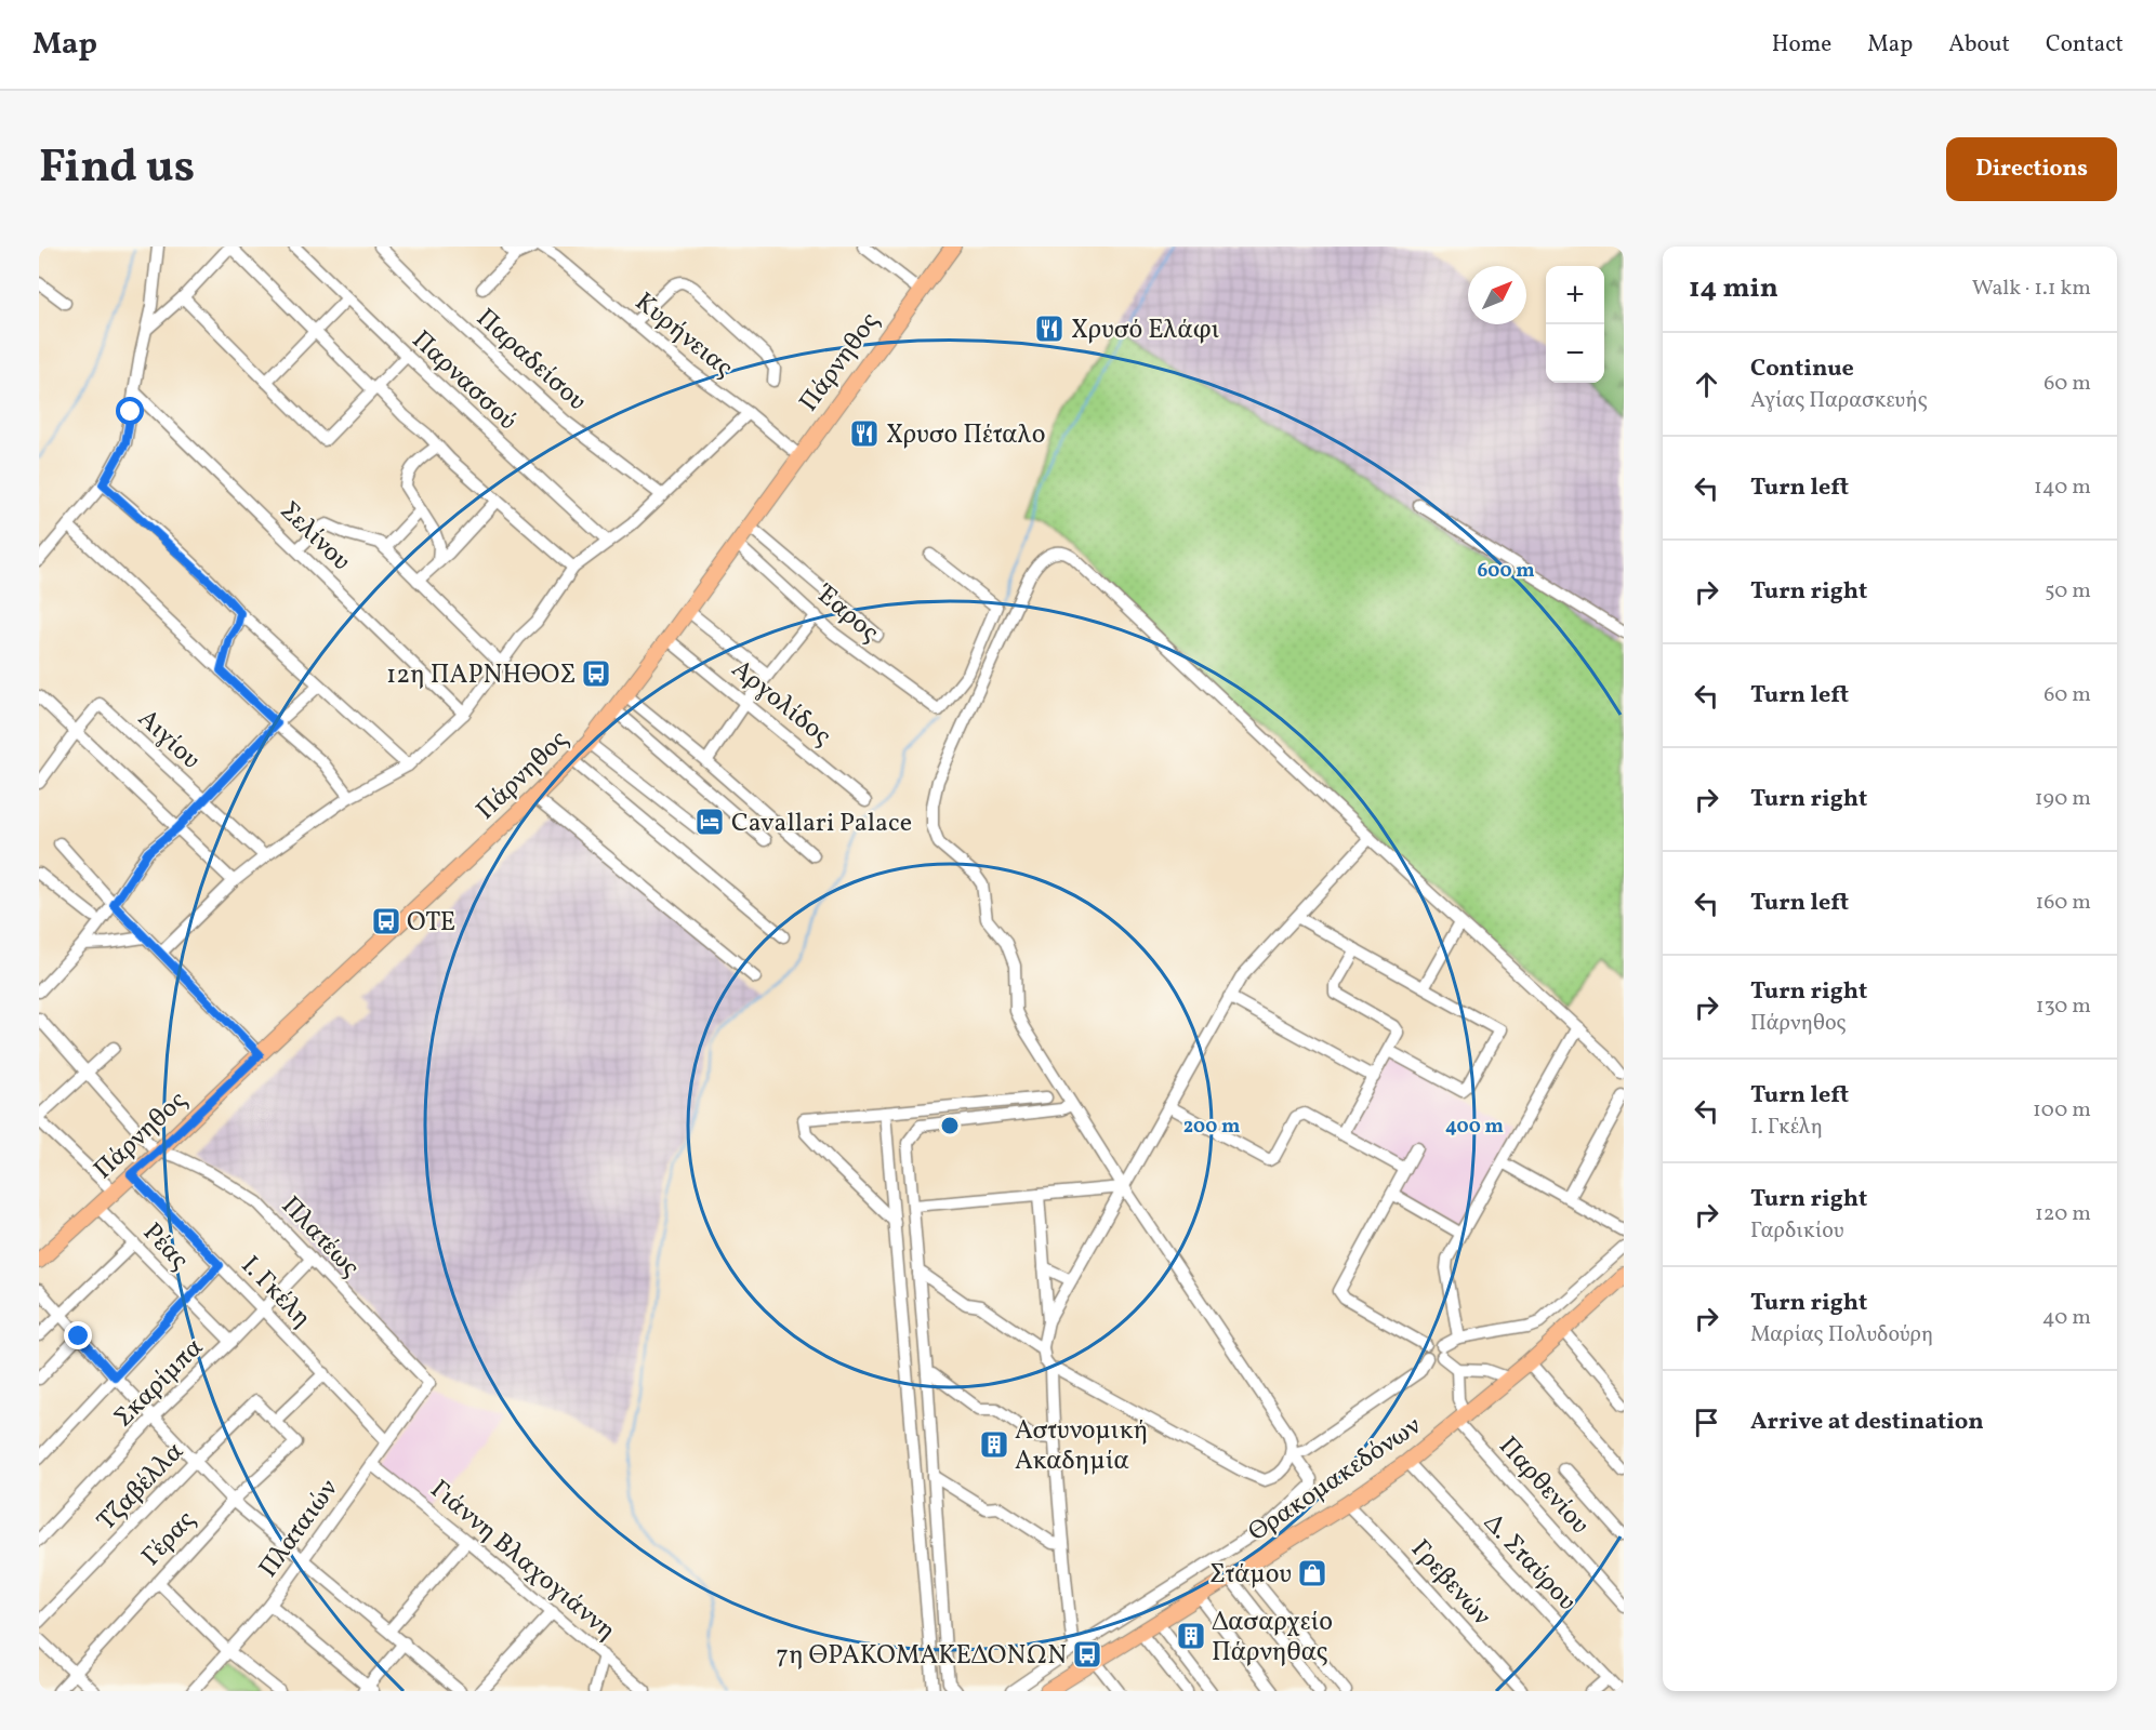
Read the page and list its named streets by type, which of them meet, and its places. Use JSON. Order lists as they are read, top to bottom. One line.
{"streets":{"main road":["Πάρνηθος","Θρακομακεδόνων"],"street":["Κυρήνειας","Παραδείσου","Παρνασσού","Σελίνου","Έαρος","Αργολίδος","Αιγίου","Πλατέως","Ρέας","Ι. Γκέλη","Σκαρίμπα","Παρθενίου","Τζαβέλλα","Πλαταιών","Γέρας","Γιάννη Βλαχογιάννη","Δ. Σταύρου","Γρεβενών"]},"crossings":[["Κυρήνειας","Πάρνηθος"],["Πάρνηθος","Έαρος"],["Πάρνηθος","Αργολίδος"],["Πάρνηθος","Πλατέως"],["Πάρνηθος","Ρέας"],["Πάρνηθος","Ι. Γκέλη"],["Πλατέως","Σκαρίμπα"],["Πλατέως","Πλαταιών"],["Ρέας","Σκαρίμπα"],["Ι. Γκέλη","Σκαρίμπα"],["Ι. Γκέλη","Πλαταιών"],["Θρακομακεδόνων","Παρθενίου"],["Θρακομακεδόνων","Δ. Σταύρου"],["Θρακομακεδόνων","Γρεβενών"],["Τζαβέλλα","Γέρας"],["Πλαταιών","Γιάννη Βλαχογιάννη"]],"places":{"restaurant":["Χρυσό Ελάφι","Χρυσο Πέταλο"],"bus stop":["12η ΠΑΡΝΗΘΟΣ","ΟΤΕ","7η ΘΡΑΚΟΜΑΚΕΔΟΝΩΝ"],"hotel":["Cavallari Palace"],"building":["Αστυνομική Ακαδημία","Δασαρχείο Πάρνηθας"],"shop":["Στάμου"]},"north":"top right","page":{"header":"Map","nav":["Home","Map","About","Contact"],"title":"Find us","buttons":"Directions","heading":["14 min","Walk · 1.1 km"],"map_buttons":["+","−"],"list":[["Continue","Αγίας Παρασκευής","60 m"],["Turn left","140 m"],["Turn right","50 m"],["Turn left","60 m"],["Turn right","190 m"],["Turn left","160 m"],["Turn right","Πάρνηθος","130 m"],["Turn left","Ι. Γκέλη","100 m"],["Turn right","Γαρδικίου","120 m"],["Turn right","Μαρίας Πολυδούρη","40 m"],"Arrive at destination"]},"rings":["600 m","200 m","400 m"]}
